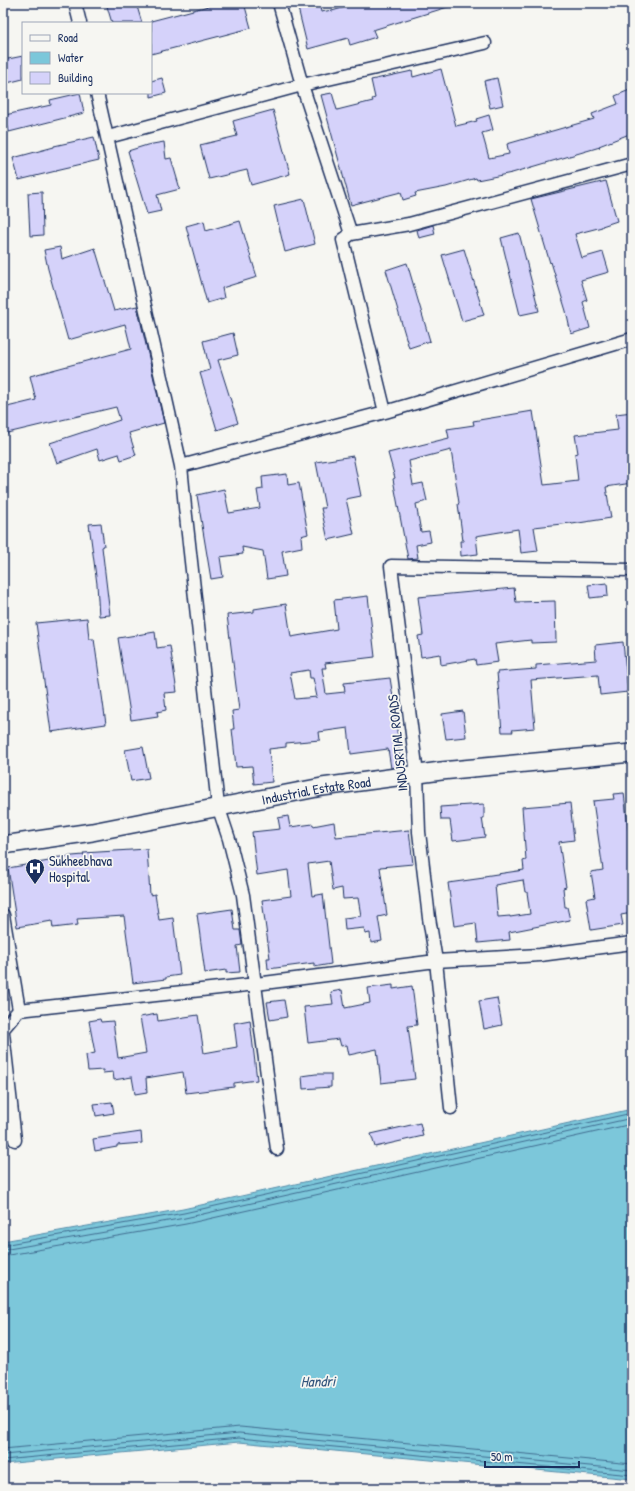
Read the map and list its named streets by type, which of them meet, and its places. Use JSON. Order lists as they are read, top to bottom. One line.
{"streets":{"main road":["Industrial Estate Road"],"street":["INDUSRTIAL ROADS"]},"crossings":[["INDUSRTIAL ROADS","Industrial Estate Road"]],"water":["Handri"],"places":{"hospital":["Sukheebhava Hospital"]},"legend":["Road","Water","Building"],"scale_bar":"50 m"}
